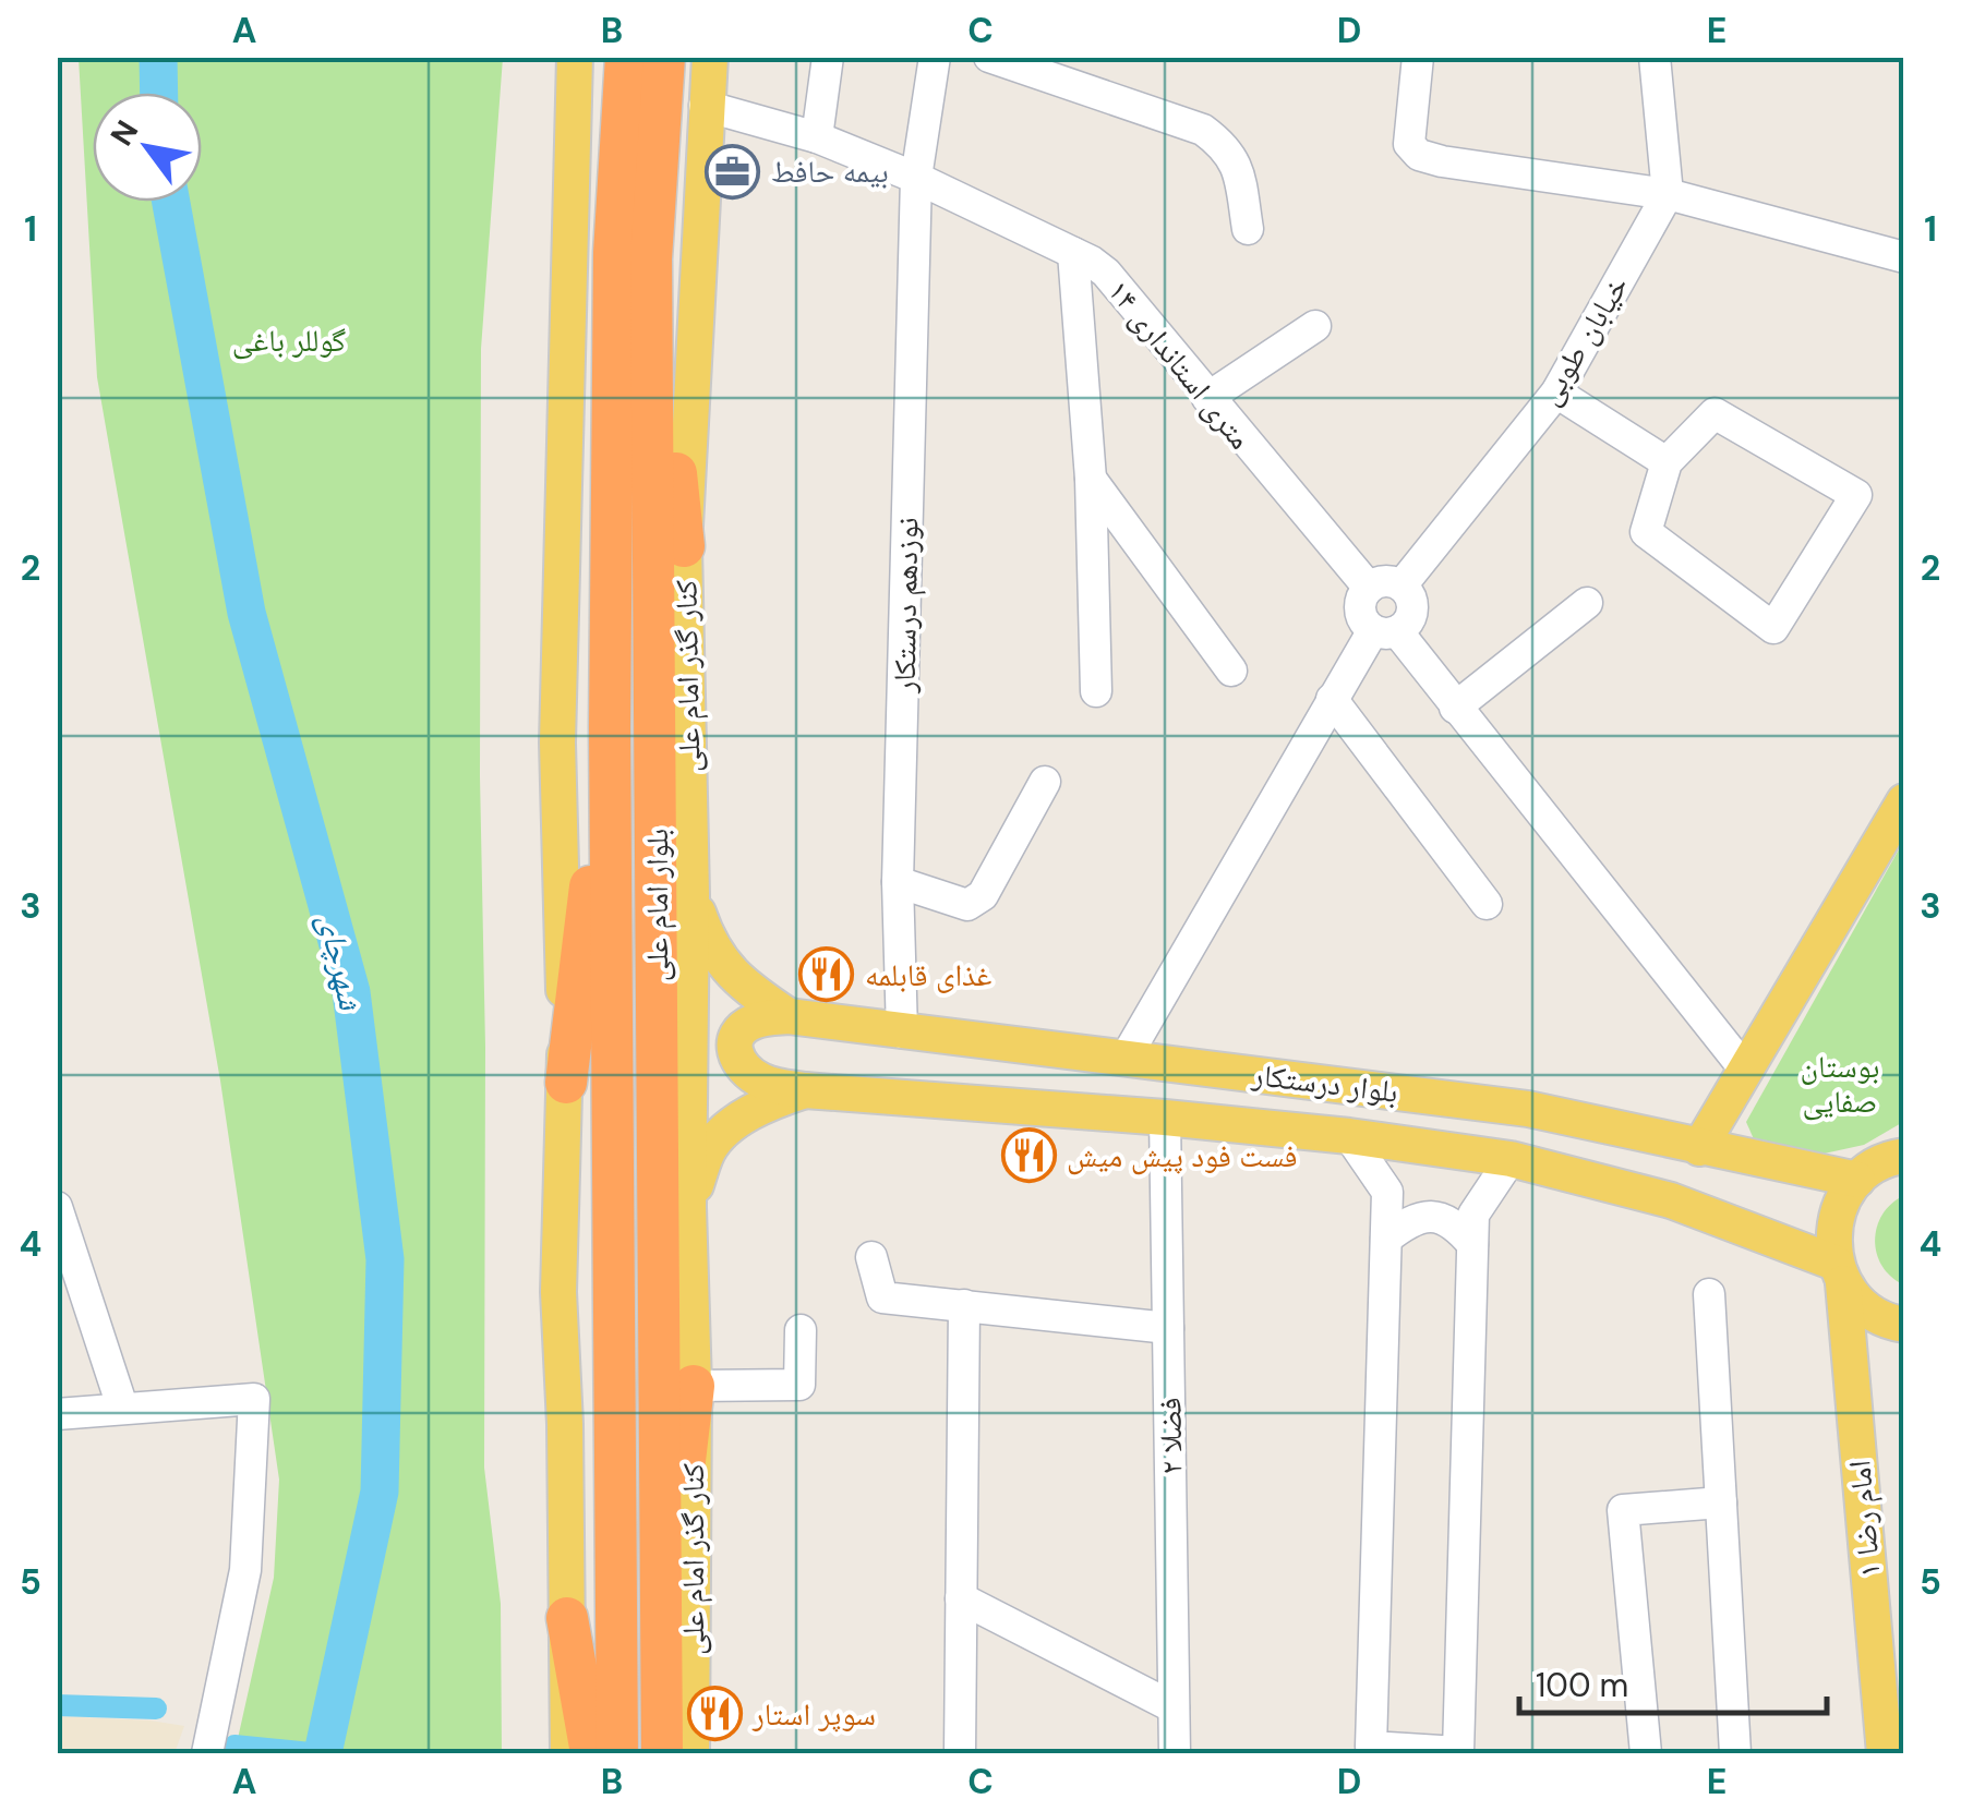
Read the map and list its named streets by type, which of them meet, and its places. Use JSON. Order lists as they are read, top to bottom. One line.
{"streets":{"highway":["بلوار امام علی"],"main road":["کنار گذر امام علی","بلوار درستکار","امام رضا ۱"],"street":["خیابان طوبی","۱۴ متری استانداری","نوزدهم درستکار","فضلا ۲"]},"crossings":[["خیابان طوبی","۱۴ متری استانداری"],["۱۴ متری استانداری","نوزدهم درستکار"],["۱۴ متری استانداری","کنار گذر امام علی"],["نوزدهم درستکار","بلوار درستکار"],["بلوار درستکار","فضلا ۲"],["بلوار درستکار","امام رضا ۱"]],"water":["شهرچای"],"parks":["گوللر باغی","بوستان صفایی"],"places":{"office":["بیمه حافط"],"restaurant":["غذای قابلمه","فست فود پیش میش","سوپر استار"]},"scale_bar":"100 m","north":"top left","grid":{"columns":["A","B","C","D","E"],"rows":["1","2","3","4","5"]}}
